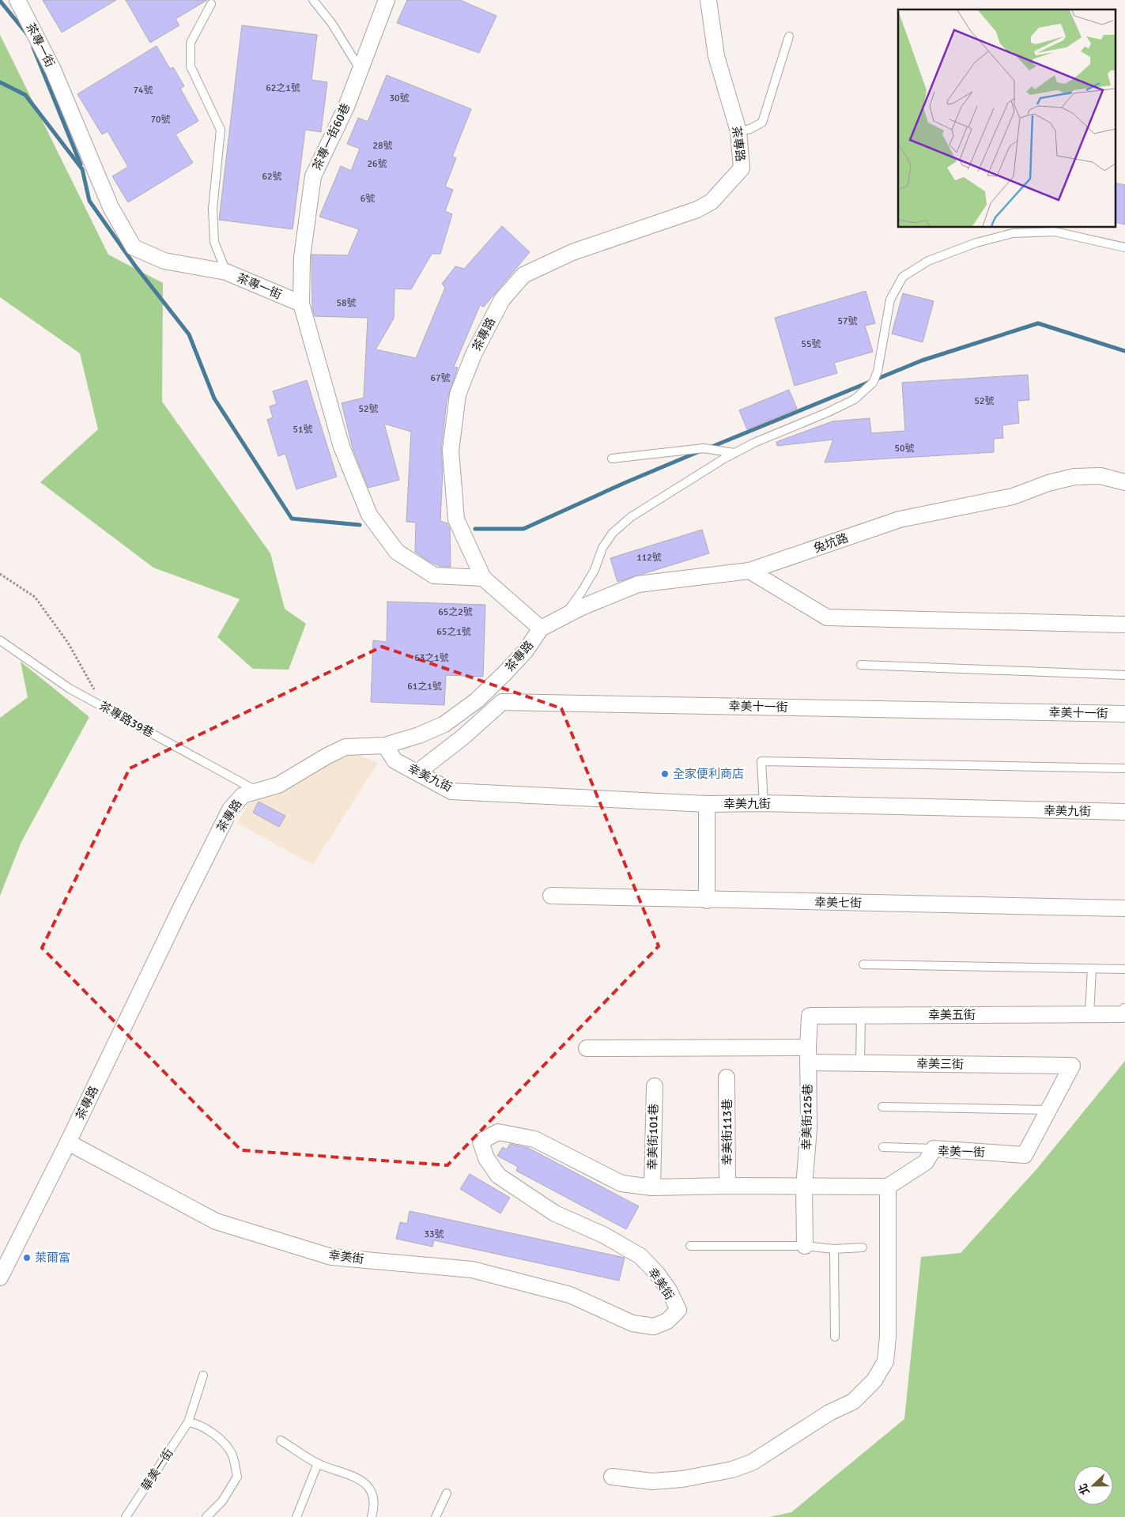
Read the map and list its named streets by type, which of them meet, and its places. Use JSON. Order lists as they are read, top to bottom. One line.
{"streets":{"street":["茶專一街","茶專一街60巷","茶專路","兔坑路","幸美十一街","幸美九街","幸美七街","幸美五街","幸美三街","幸美街125巷","幸美街113巷","幸美街101巷","幸美一街","幸美街"],"lane":["茶專路39巷","華美一街"]},"crossings":[["茶專一街","茶專一街60巷"],["茶專路","兔坑路"],["茶專路","茶專路39巷"],["茶專路","幸美九街"],["茶專路","幸美街"],["幸美十一街","幸美九街"],["幸美五街","幸美三街"],["幸美五街","幸美街125巷"],["幸美三街","幸美街125巷"],["幸美三街","幸美一街"],["幸美街125巷","幸美街"],["幸美街113巷","幸美街"],["幸美街101巷","幸美街"],["幸美一街","幸美街"]],"places":["全家便利商店","萊爾富"],"house_numbers":["62之1號","74號","30號","70號","28號","26號","62號","6號","58號","57號","55號","67號","52號","52號","51號","50號","112號","65之2號","65之1號","63之1號","61之1號","33號"],"north":"left"}
